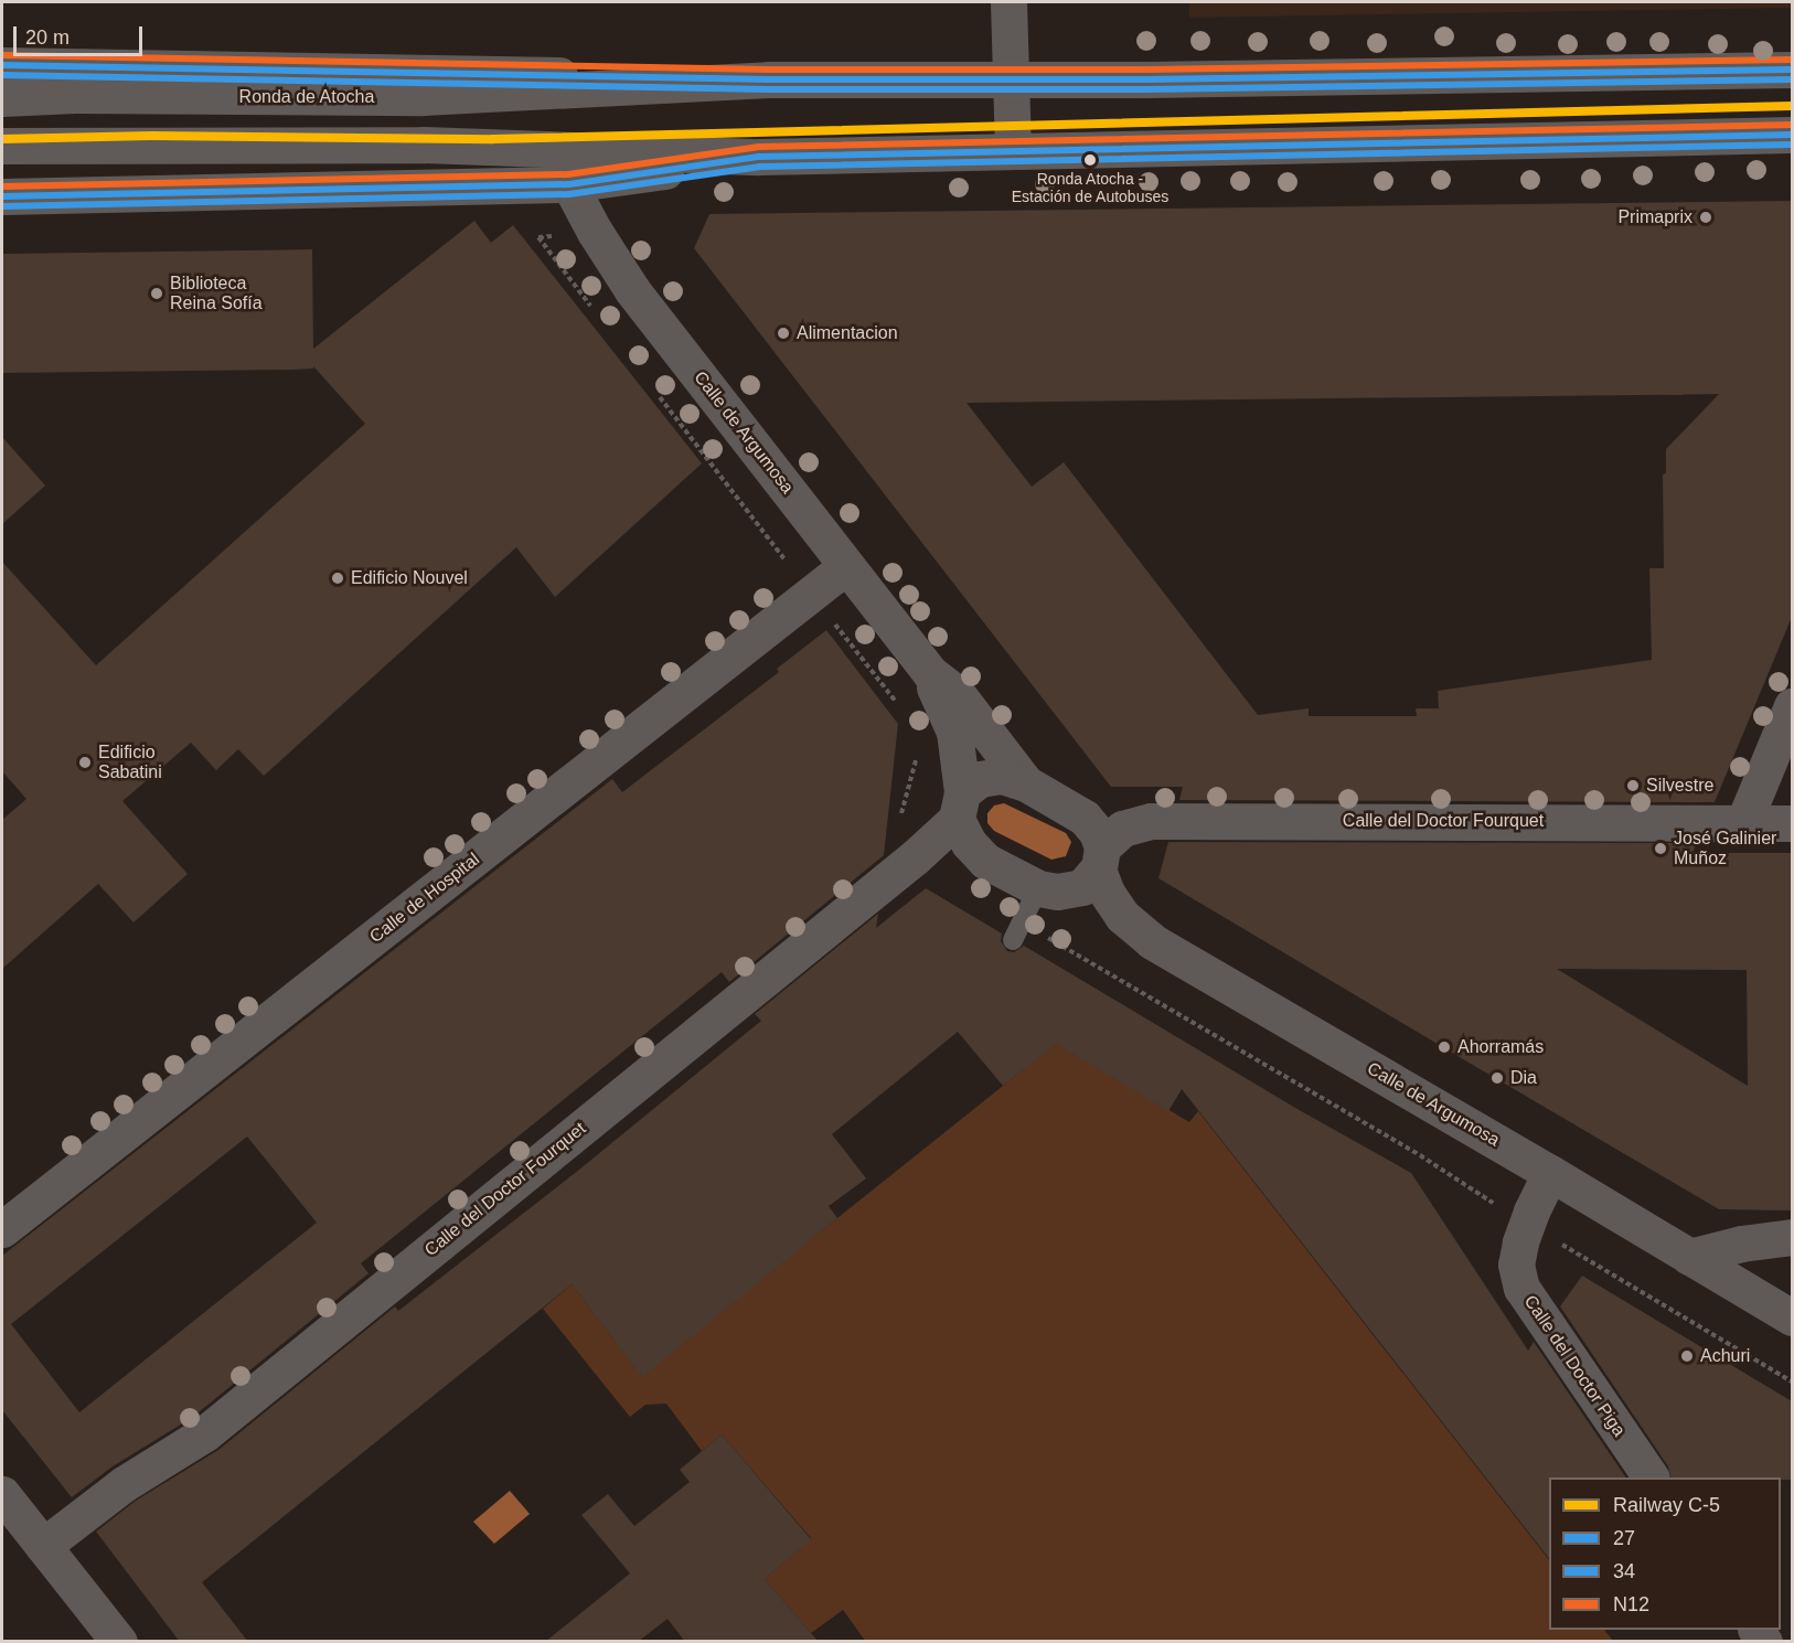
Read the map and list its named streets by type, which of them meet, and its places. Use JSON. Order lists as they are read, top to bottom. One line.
{"streets":{"main road":["Ronda de Atocha"],"street":["Calle de Argumosa","Calle del Doctor Fourquet","Calle de Hospital","Calle del Doctor Piga"]},"crossings":[["Calle de Argumosa","Calle del Doctor Fourquet"],["Calle de Argumosa","Calle de Hospital"],["Calle de Argumosa","Calle del Doctor Piga"]],"places":["Ronda Atocha - Estación de Autobuses","Primaprix","Biblioteca Reina Sofía","Alimentacion","Edificio Nouvel","Edificio Sabatini","Silvestre","José Galinier Muñoz","Ahorramás","Dia","Achuri"],"lines":["transit line N12","transit line 27","transit line 34","rail line C-5"],"legend":["Railway C-5","27","34","N12"],"scale_bar":"20 m"}
